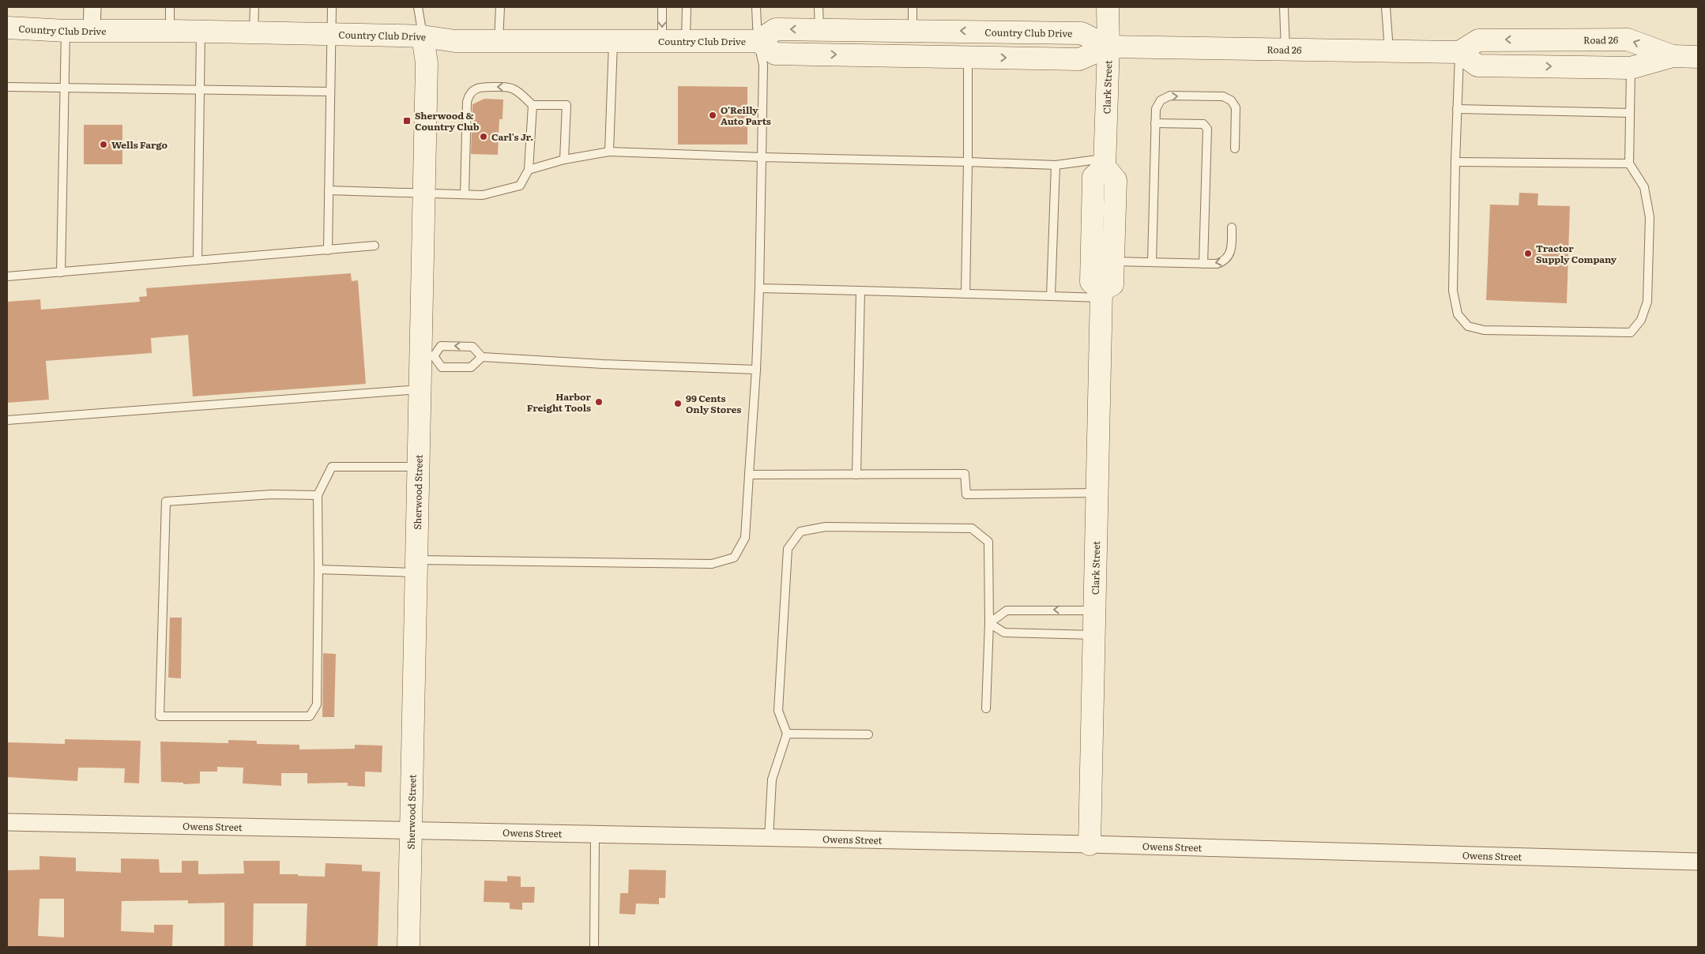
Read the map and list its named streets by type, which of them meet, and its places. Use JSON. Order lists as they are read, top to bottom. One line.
{"streets":{"street":["Country Club Drive","Road 26","Clark Street","Sherwood Street","Owens Street"]},"crossings":[["Country Club Drive","Road 26"],["Country Club Drive","Clark Street"],["Country Club Drive","Sherwood Street"],["Road 26","Clark Street"],["Clark Street","Owens Street"],["Sherwood Street","Owens Street"]],"places":{"other":["O'Reilly Auto Parts","Carl's Jr.","Wells Fargo","Tractor Supply Company","Harbor Freight Tools","99 Cents Only Stores"],"transit":["Sherwood & Country Club"]}}
